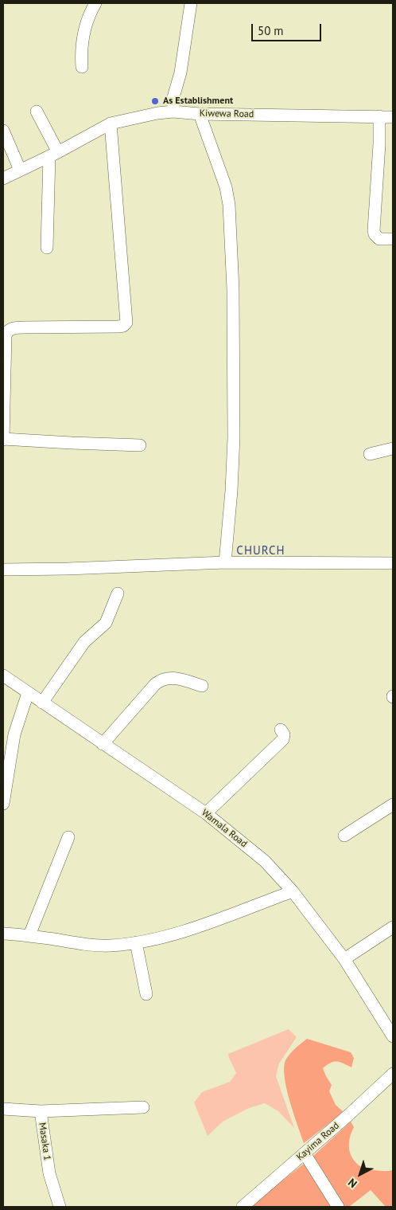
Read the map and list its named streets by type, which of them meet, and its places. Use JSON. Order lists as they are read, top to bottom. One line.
{"streets":{"street":["Kiwewa Road","Wamala Road","Masaka 1","Kayima Road"]},"districts":["CHURCH"],"places":["As Establishment"],"scale_bar":"50 m","north":"bottom left"}
